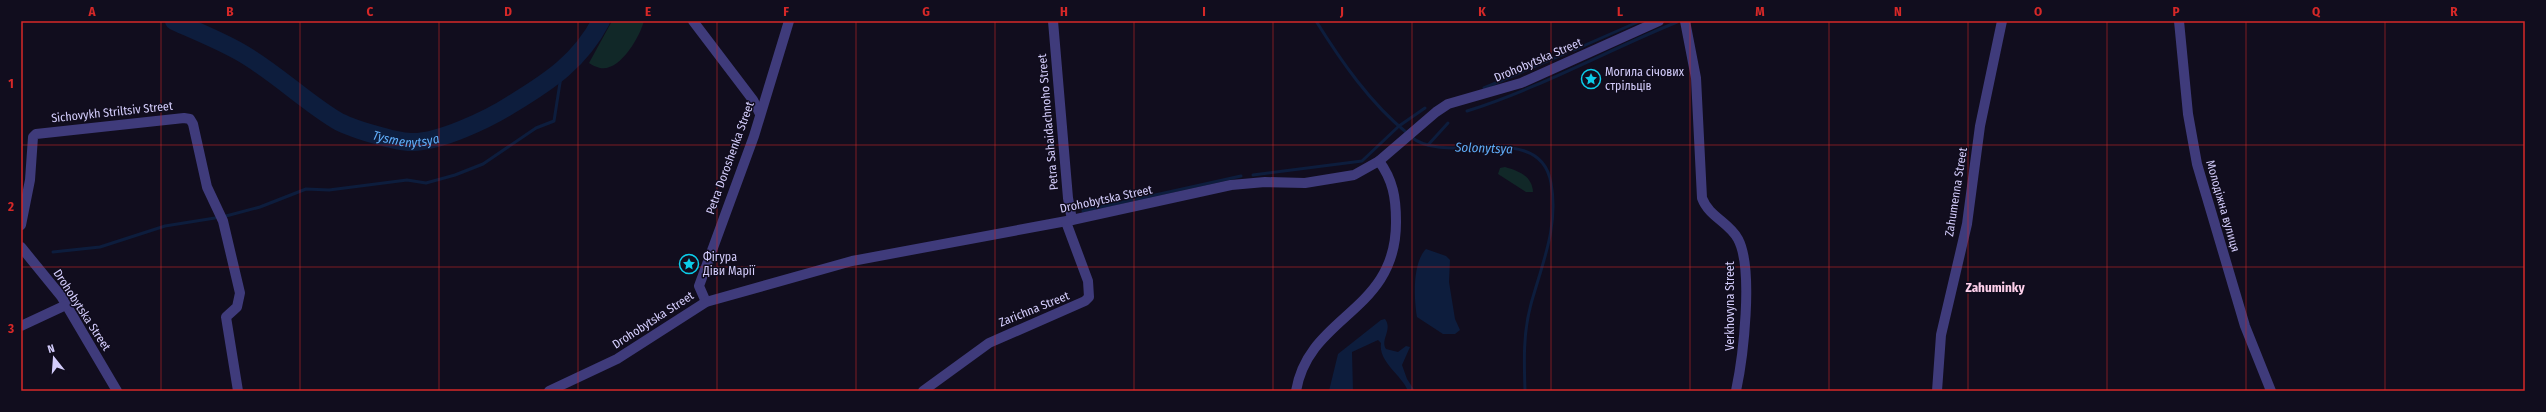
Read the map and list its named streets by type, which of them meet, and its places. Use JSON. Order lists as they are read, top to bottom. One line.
{"streets":{"street":["Drohobytska Street","Sichovykh Striltsiv Street","Petra Sahaidachnoho Street","Petra Doroshenka Street","Zahumenna Street","Молодіжна вулиця","Verkhovyna Street","Zarichna Street"]},"crossings":[["Drohobytska Street","Petra Sahaidachnoho Street"],["Drohobytska Street","Petra Doroshenka Street"],["Drohobytska Street","Zarichna Street"],["Petra Sahaidachnoho Street","Zarichna Street"]],"districts":["Zahuminky"],"water":["Tysmenytsya","Solonytsya"],"places":{"place":["Могила січових стрільців","Фігура Діви Марії"]},"north":"top","grid":{"columns":["A","B","C","D","E","F","G","H","I","J","K","L","M","N","O","P","Q","R"],"rows":["1","2","3"]}}
